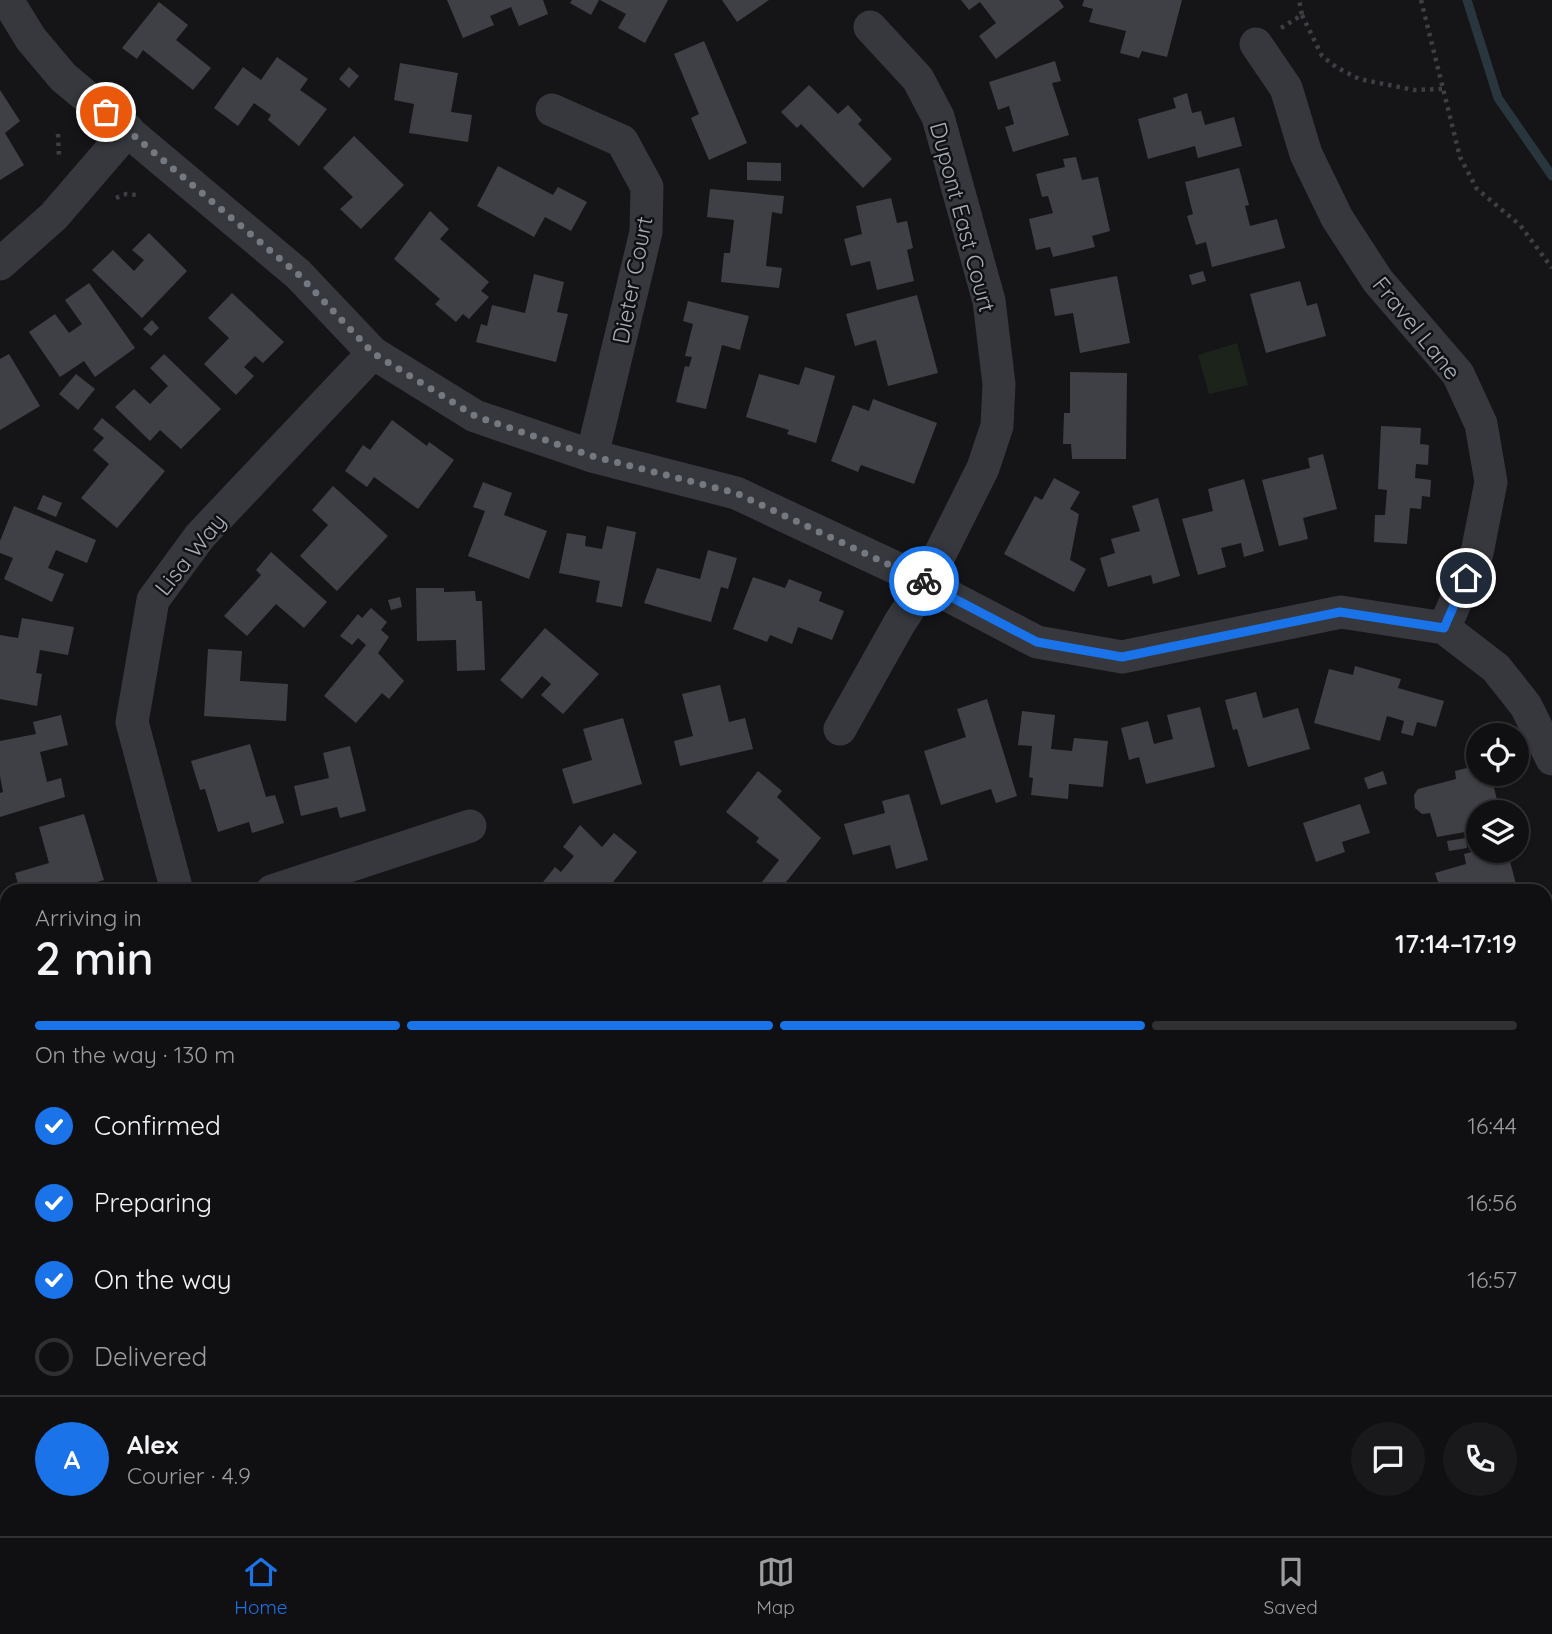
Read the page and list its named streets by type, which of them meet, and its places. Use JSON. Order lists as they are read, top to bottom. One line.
{"streets":{"street":["Dupont East Court","Dieter Court","Fravel Lane","Lisa Way"]},"page":{"heading":["2 min","Arriving in","17:14–17:19"],"panel":["Alex","Courier · 4.9"],"bar":"On the way · 130 m","list":[["Confirmed","16:44"],["Preparing","16:56"],["On the way","16:57"],"Delivered"],"round":"A","tabs":["Home","Map","Saved"]}}
